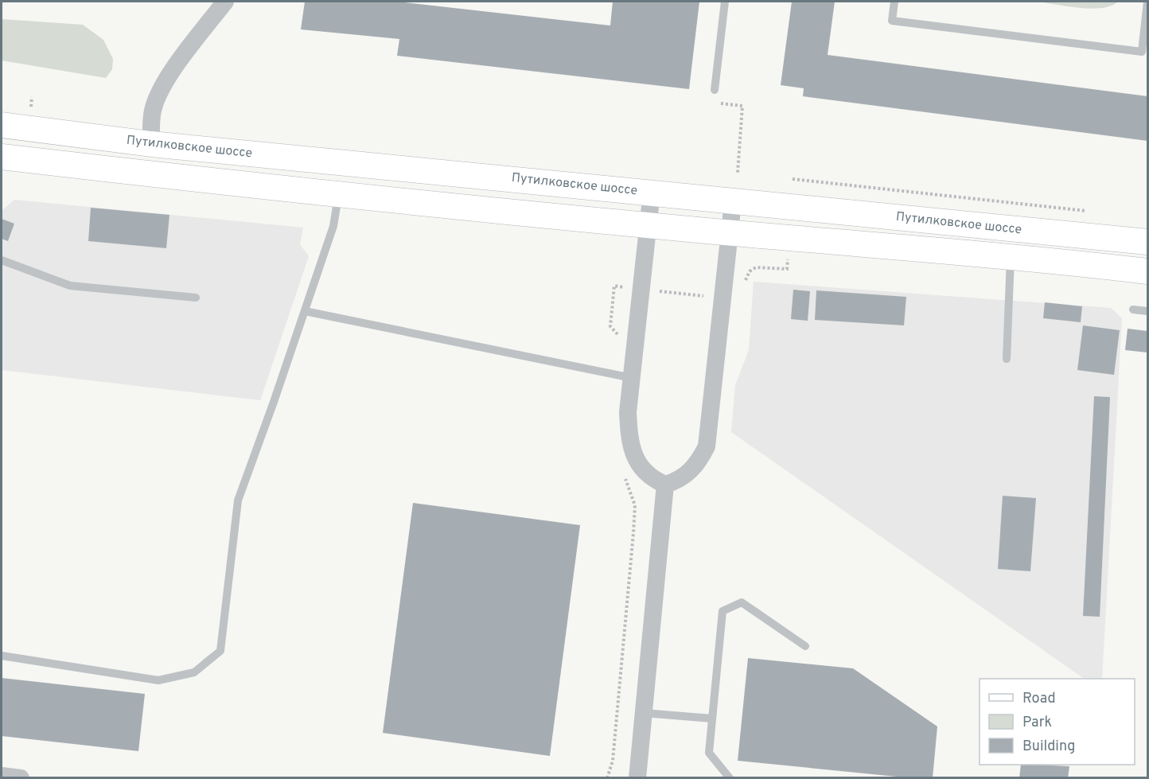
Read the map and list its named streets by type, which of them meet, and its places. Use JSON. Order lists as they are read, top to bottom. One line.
{"streets":{"main road":["Путилковское шоссе"]},"legend":["Road","Park","Building"]}
